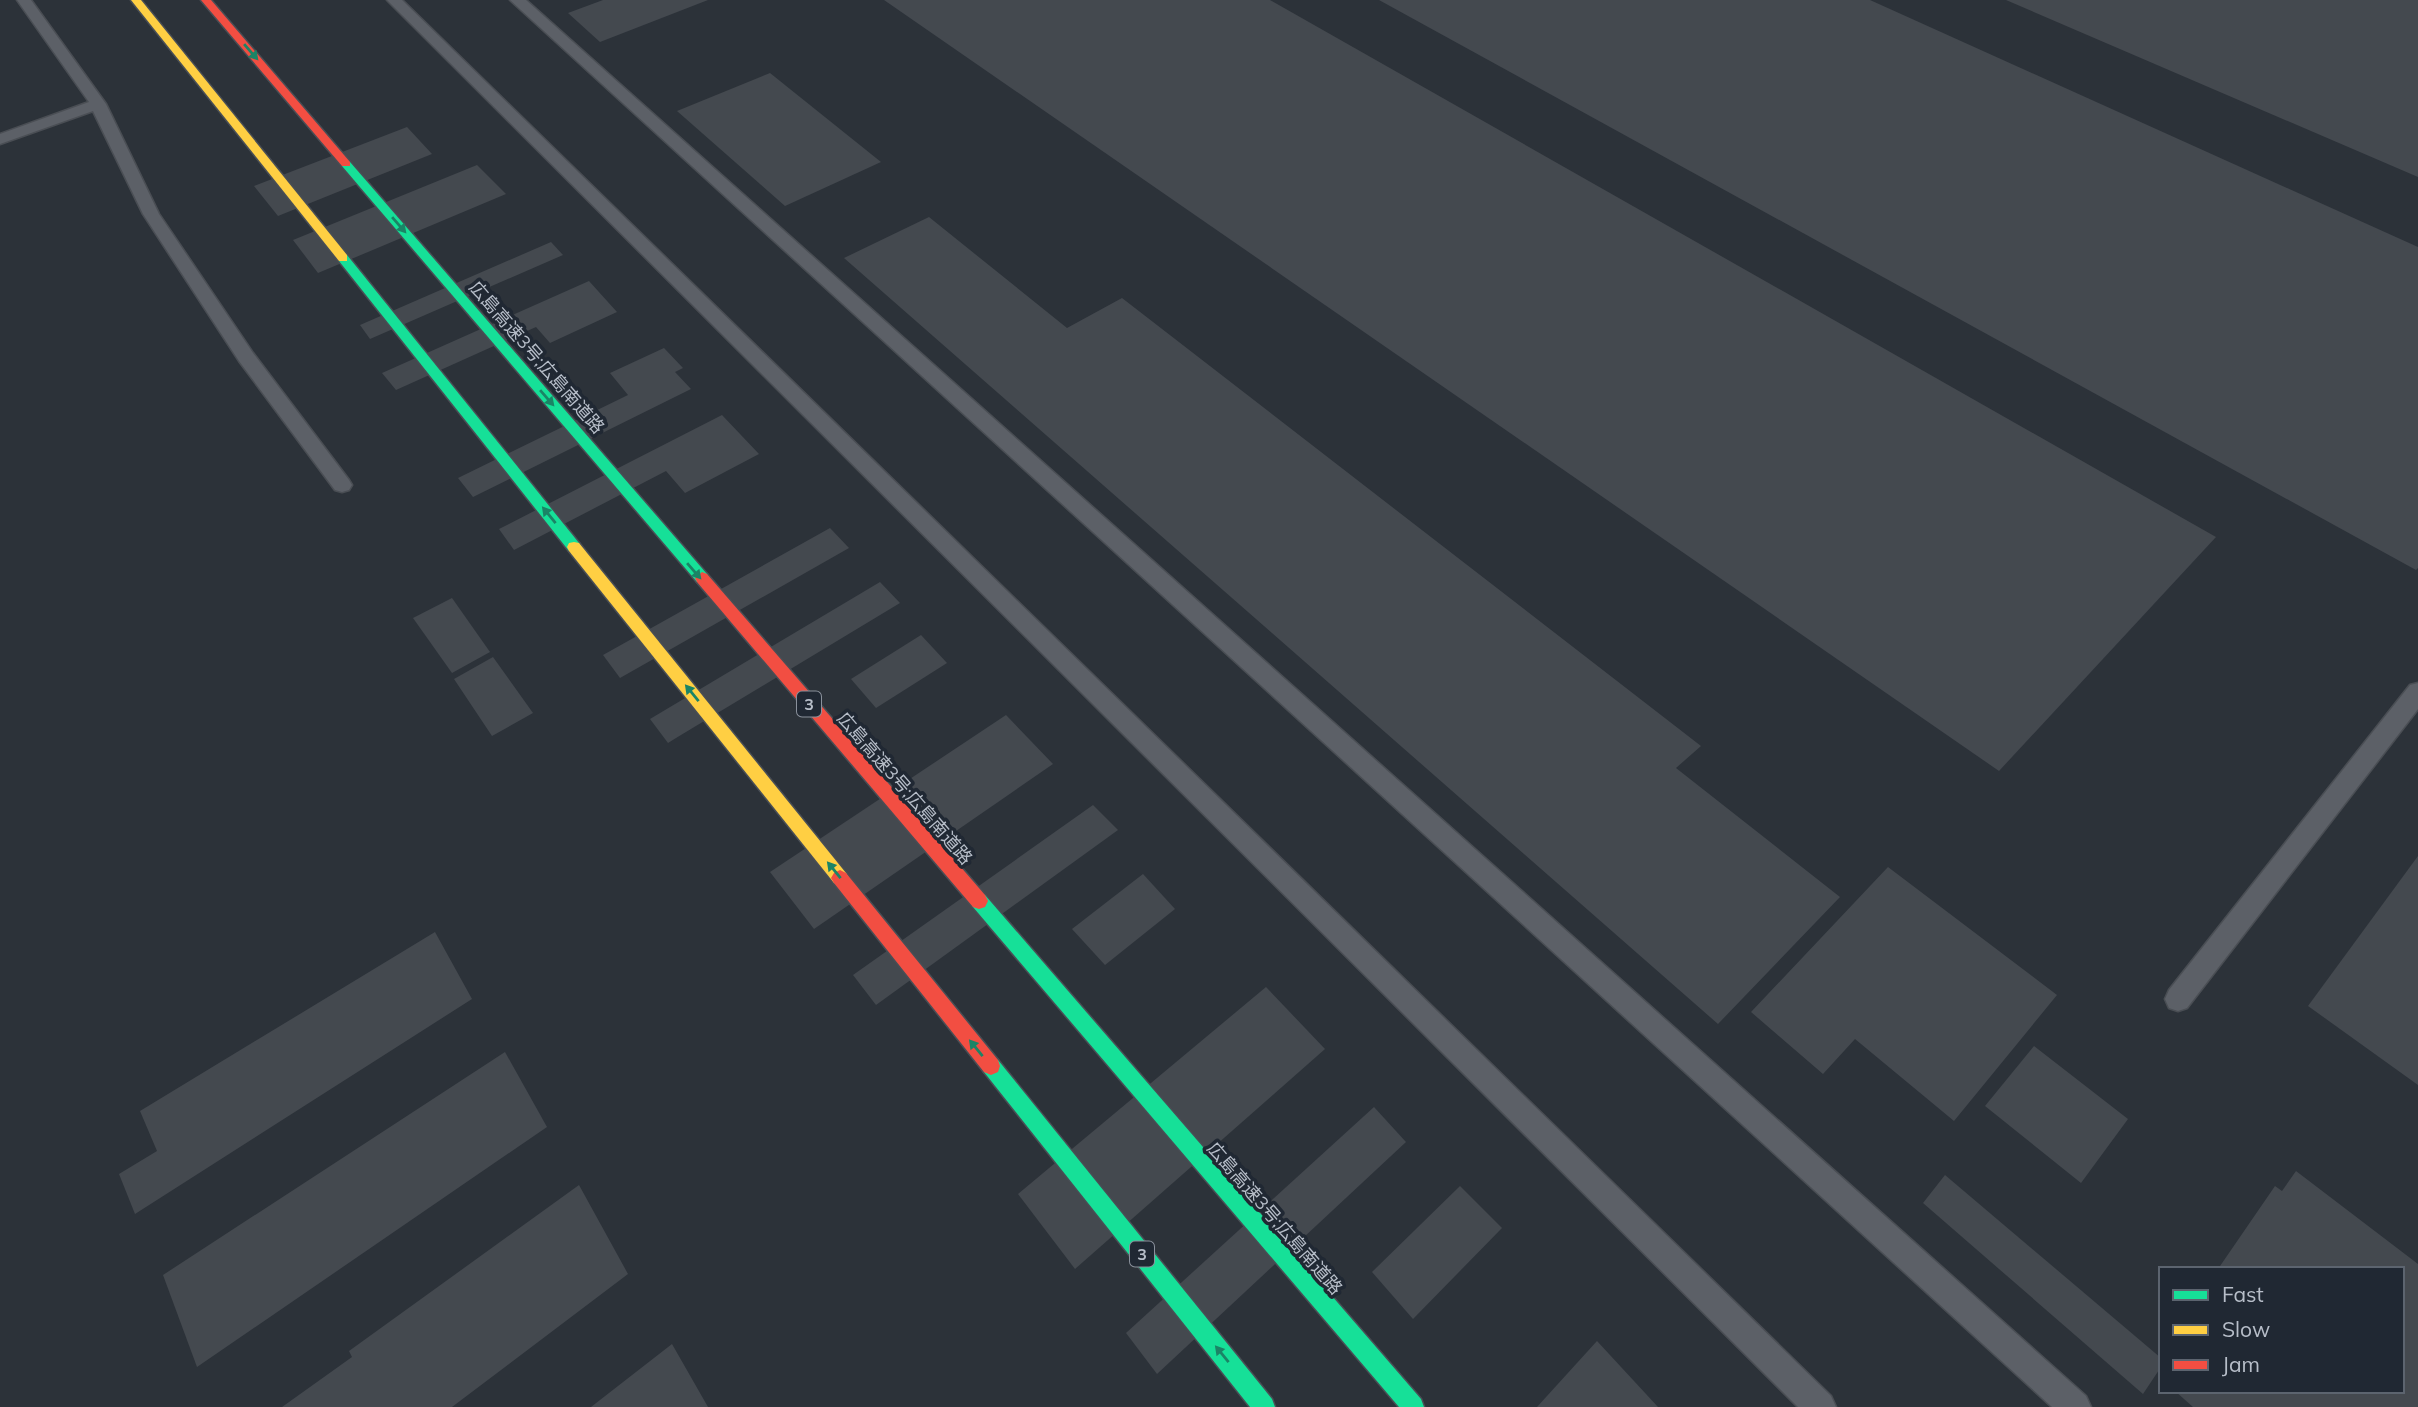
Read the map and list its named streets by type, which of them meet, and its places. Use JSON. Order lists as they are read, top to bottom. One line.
{"streets":{"highway":["広島高速3号;広島南道路","3"]},"legend":["Fast","Slow","Jam"]}
